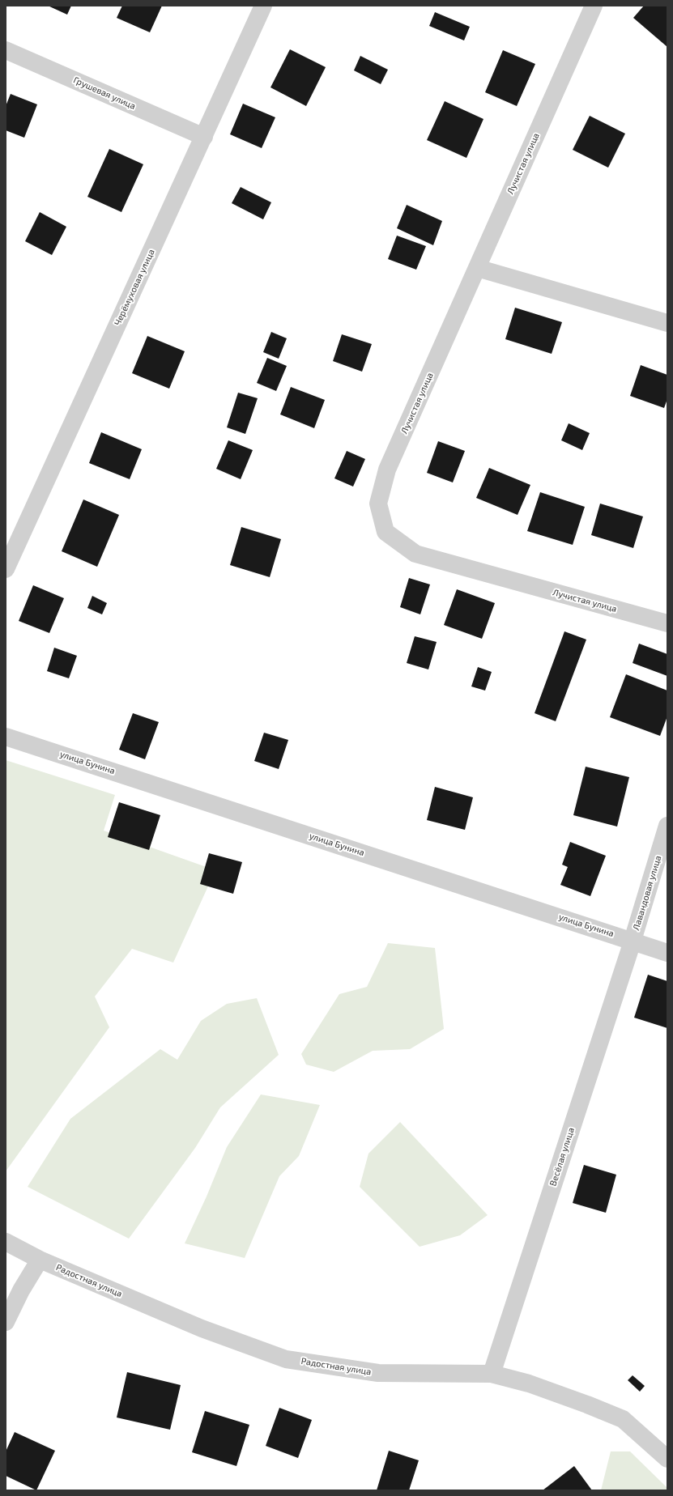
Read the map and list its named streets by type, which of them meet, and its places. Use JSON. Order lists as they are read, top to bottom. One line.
{"streets":{"street":["Грушевая улица","Лучистая улица","Черёмуховая улица","улица Бунина","Лавандовая улица","Весёлая улица","Радостная улица"]},"crossings":[["Грушевая улица","Черёмуховая улица"],["улица Бунина","Лавандовая улица"],["улица Бунина","Весёлая улица"],["Лавандовая улица","Весёлая улица"],["Весёлая улица","Радостная улица"]]}
